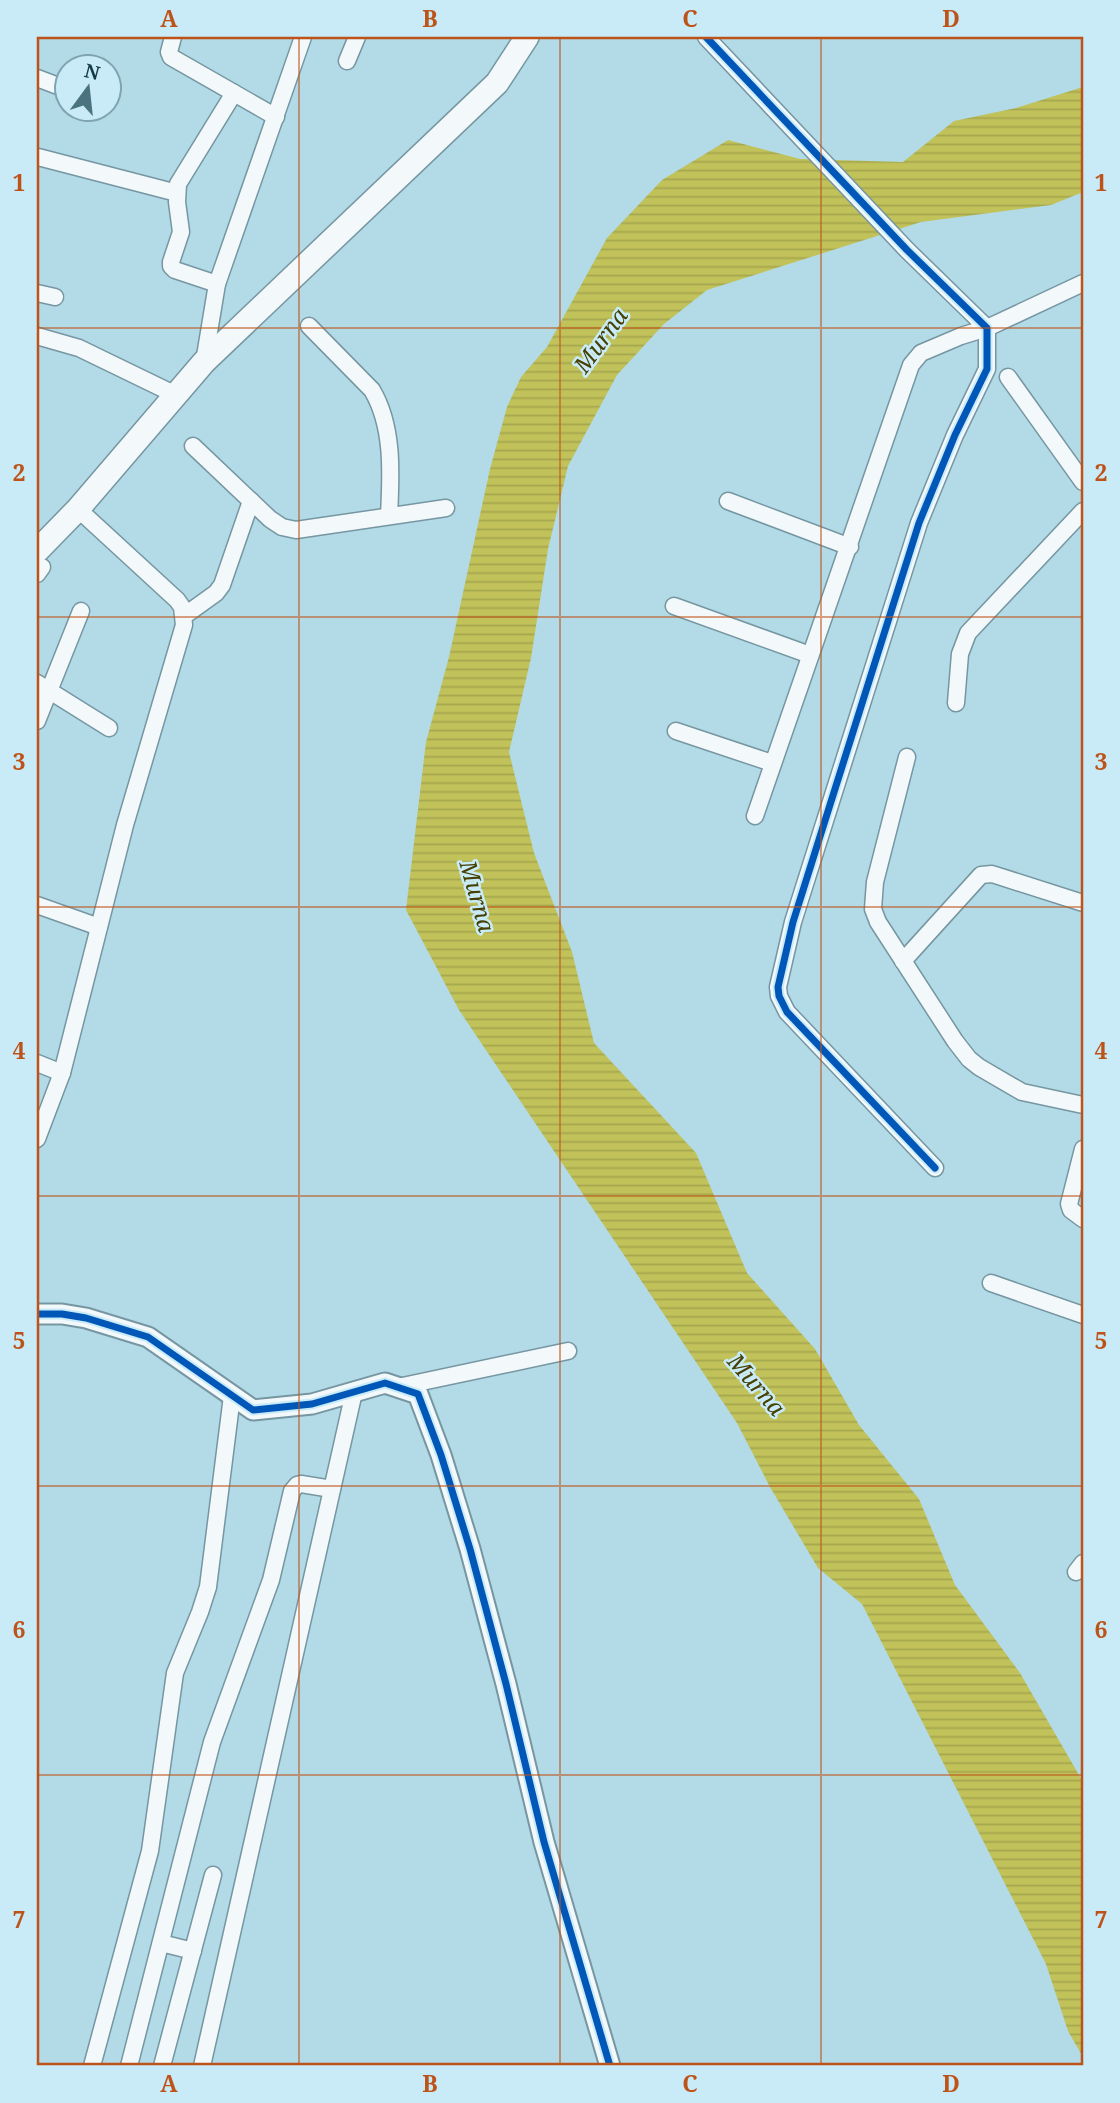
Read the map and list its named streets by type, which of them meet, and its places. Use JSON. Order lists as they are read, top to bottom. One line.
{"water":["Murna"],"north":"top","grid":{"columns":["A","B","C","D"],"rows":["1","2","3","4","5","6","7"]}}
